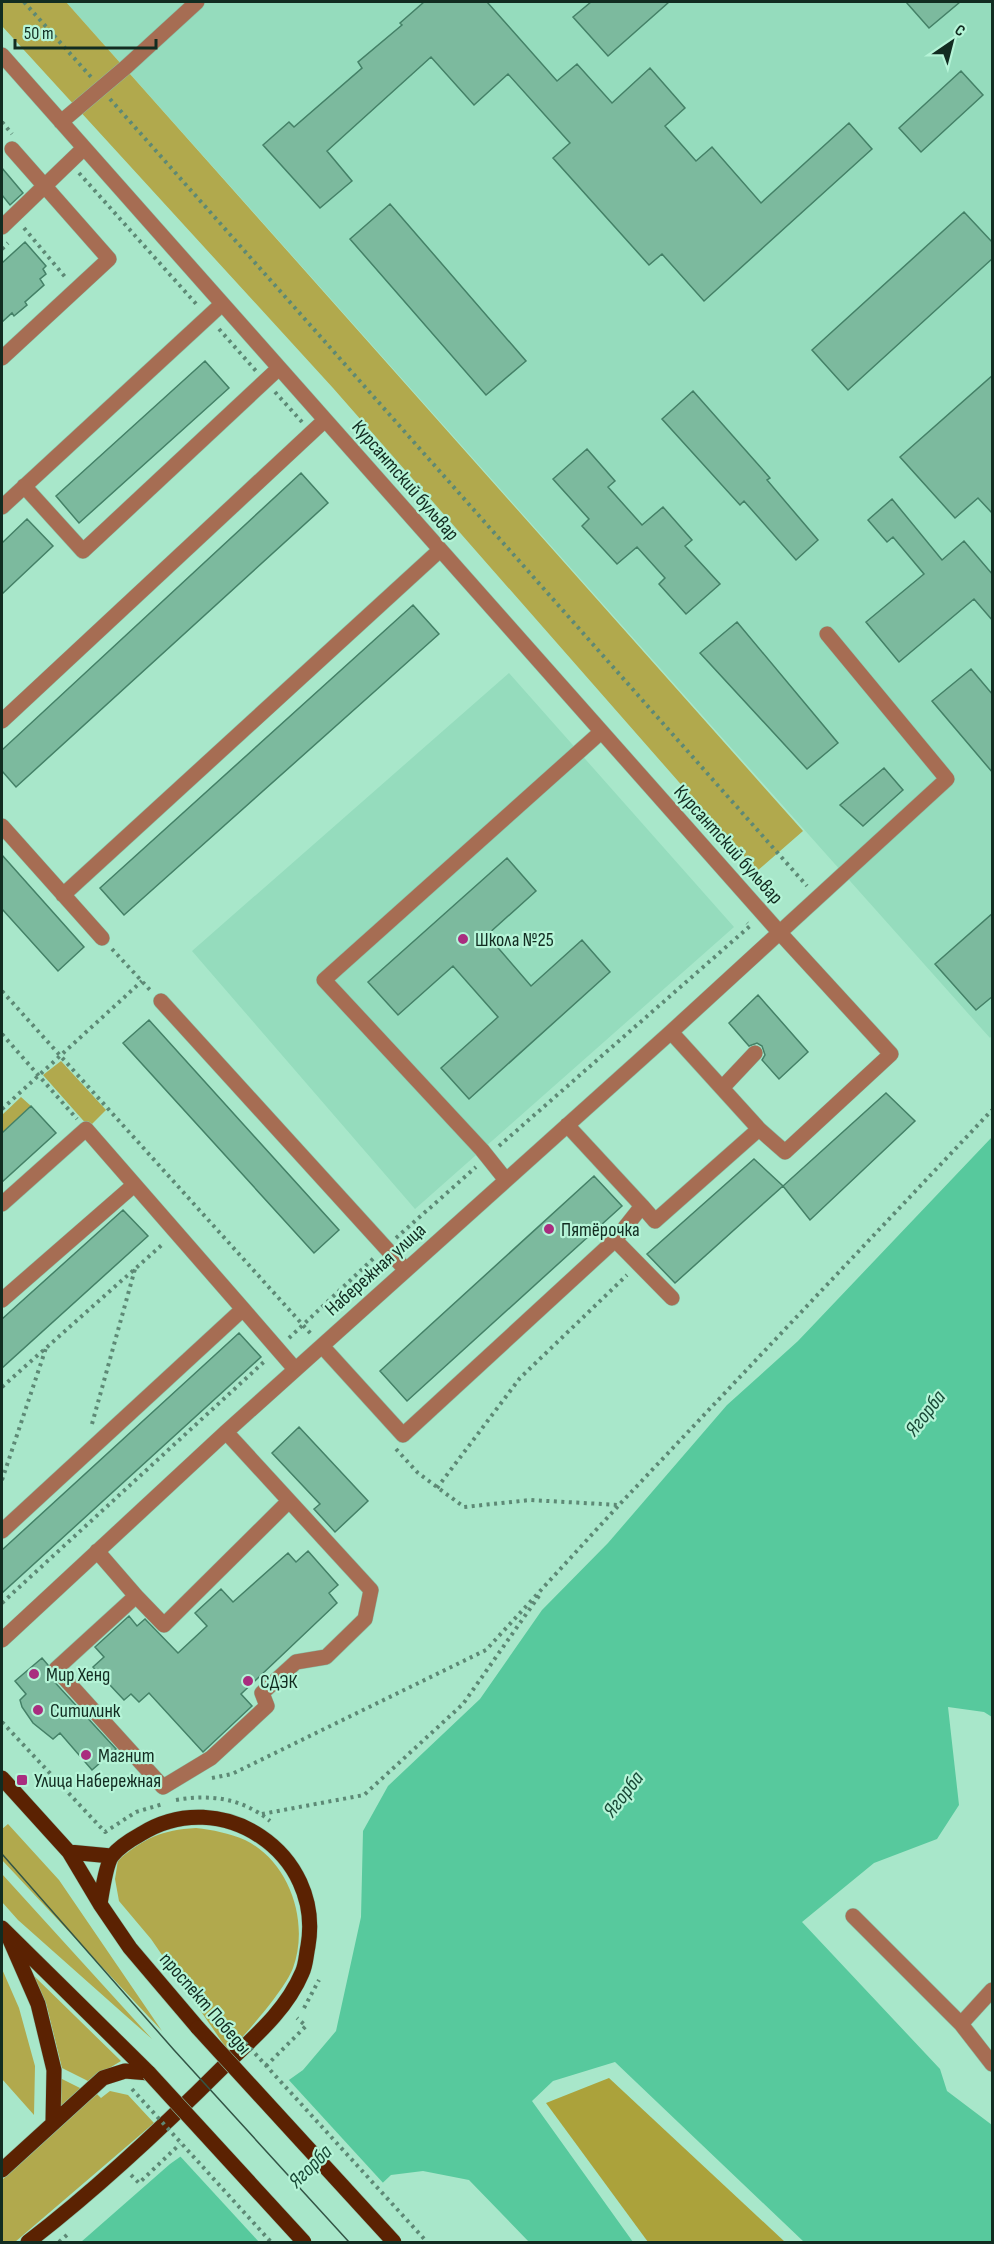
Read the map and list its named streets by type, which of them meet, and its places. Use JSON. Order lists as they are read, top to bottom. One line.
{"streets":{"main road":["проспект Победы"],"street":["Курсантский бульвар","Набережная улица"]},"crossings":[["Курсантский бульвар","Набережная улица"]],"water":["Ягорба"],"places":{"other":["Школа №25","Пятёрочка","Мир Хенд","СДЭК","Ситилинк","Магнит"],"transit":["Улица Набережная"]},"scale_bar":"50 m","north":"top right"}
